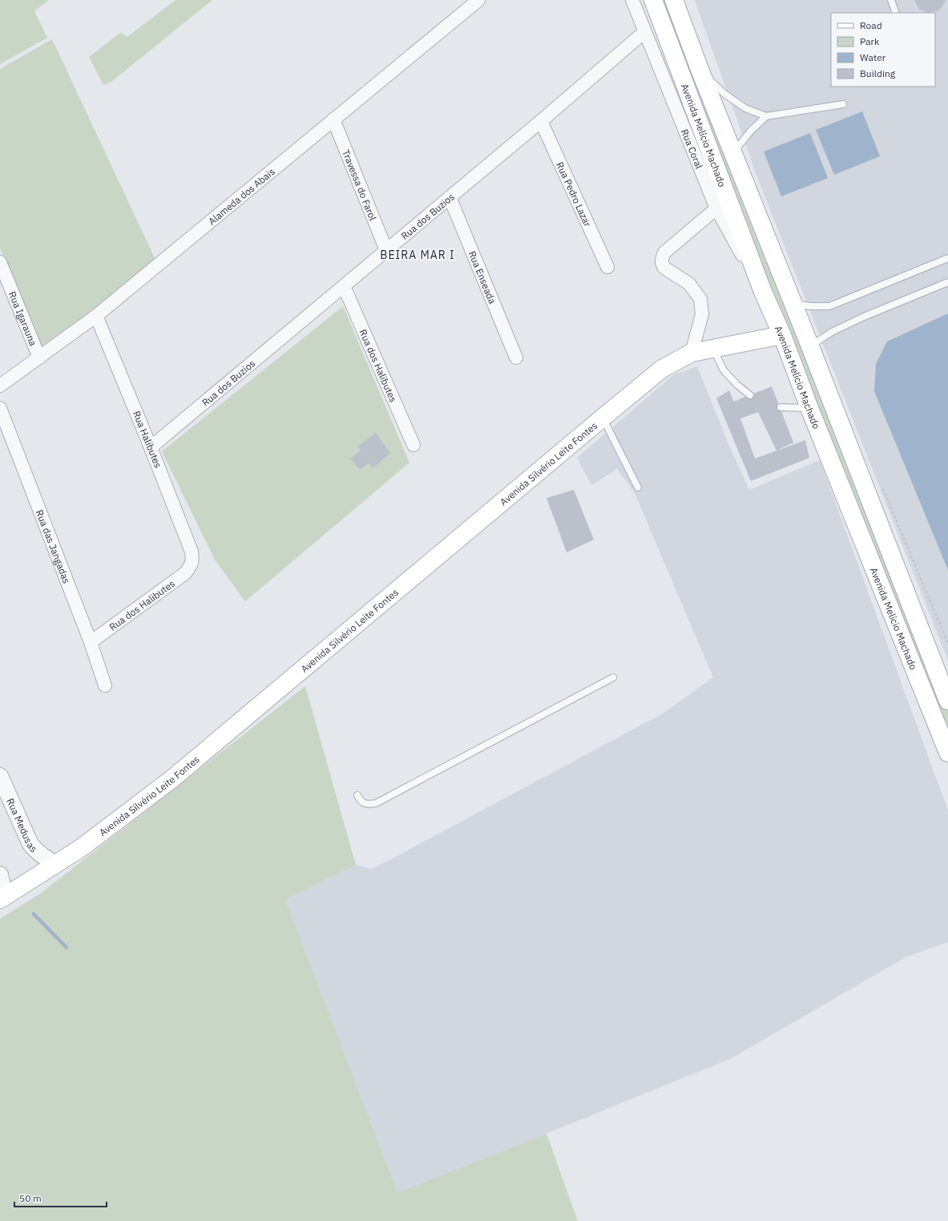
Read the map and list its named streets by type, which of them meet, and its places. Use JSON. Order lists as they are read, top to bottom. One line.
{"streets":{"main road":["Avenida Melício Machado","Avenida Silvério Leite Fontes"],"street":["Rua Coral","Travessa do Farol","Rua Pedro Lazar","Alameda dos Abais","Rua dos Buzios","Rua Enseada","Rua Igarauna","Rua dos Halibutes","Rua Halibutes","Rua das Jangadas","Rua Medusas"]},"crossings":[["Avenida Melício Machado","Rua Coral"],["Avenida Melício Machado","Avenida Silvério Leite Fontes"],["Rua Coral","Rua dos Buzios"],["Travessa do Farol","Alameda dos Abais"],["Travessa do Farol","Rua dos Buzios"],["Rua Pedro Lazar","Rua dos Buzios"],["Alameda dos Abais","Rua Igarauna"],["Alameda dos Abais","Rua Halibutes"],["Rua dos Buzios","Rua Enseada"],["Rua dos Buzios","Rua dos Halibutes"],["Rua dos Buzios","Rua Halibutes"],["Rua dos Halibutes","Rua Halibutes"],["Rua dos Halibutes","Rua das Jangadas"],["Avenida Silvério Leite Fontes","Rua Medusas"]],"districts":["BEIRA MAR I"],"legend":["Road","Park","Water","Building"],"scale_bar":"50 m"}
